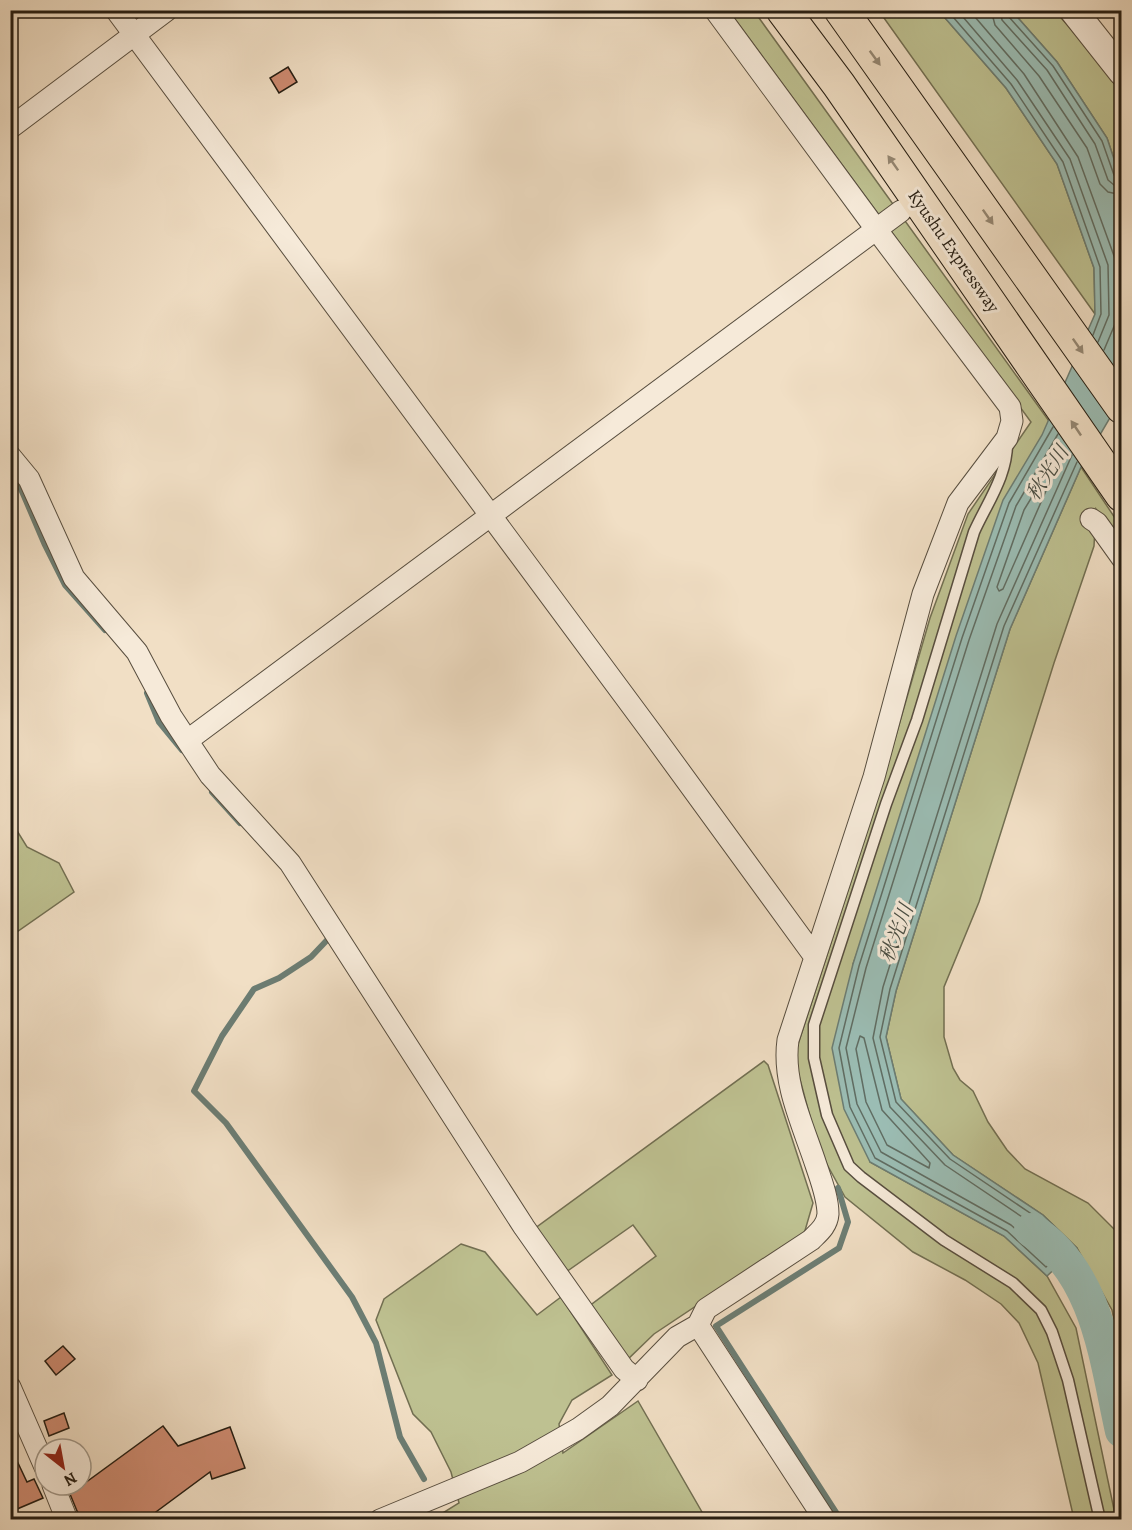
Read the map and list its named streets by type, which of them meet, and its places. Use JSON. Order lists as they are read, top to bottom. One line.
{"streets":{"highway":["Kyushu Expressway"]},"water":["秋光川"],"north":"bottom right"}
